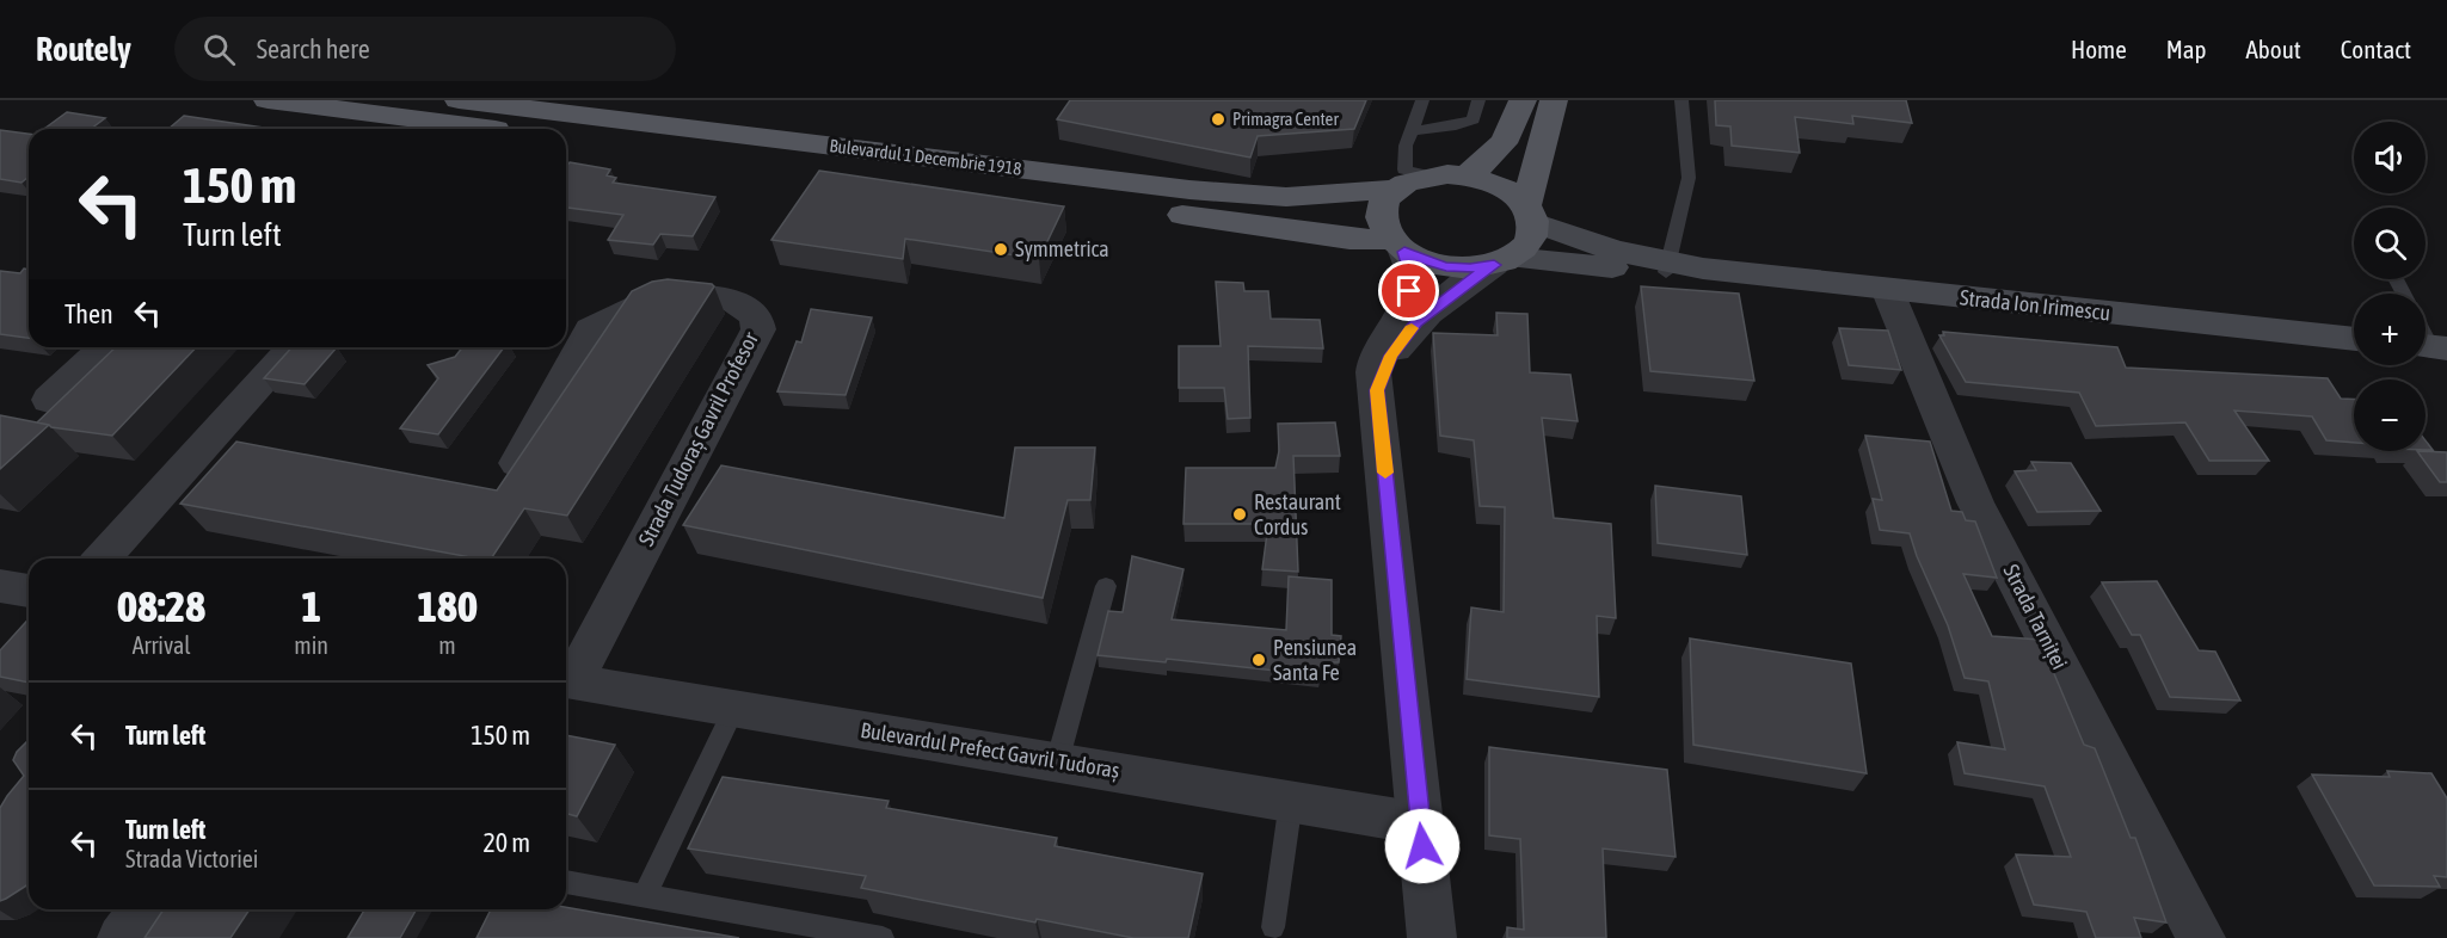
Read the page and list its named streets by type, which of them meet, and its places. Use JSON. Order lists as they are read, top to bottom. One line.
{"streets":{"main road":["Bulevardul 1 Decembrie 1918","Strada Ion Irimescu"],"street":["Strada Tudoraș Gavril Profesor","Strada Tarniței","Bulevardul Prefect Gavril Tudoraș"]},"crossings":[["Bulevardul 1 Decembrie 1918","Strada Ion Irimescu"],["Strada Ion Irimescu","Strada Tarniței"],["Strada Tudoraș Gavril Profesor","Bulevardul Prefect Gavril Tudoraș"]],"places":["Primagra Center","Symmetrica","Restaurant Cordus","Pensiunea Santa Fe"],"page":{"header":"Routely","search":"Search here","nav":["Home","Map","About","Contact"],"map_buttons":["+","−"],"turn":["150 m","Turn left"],"then":"Then","eta":["08:28","Arrival","1","min","180","m"],"list":[{"name":"Turn left","value":"150 m"},{"name":"Turn left","note":"Strada Victoriei","value":"20 m"}]}}
